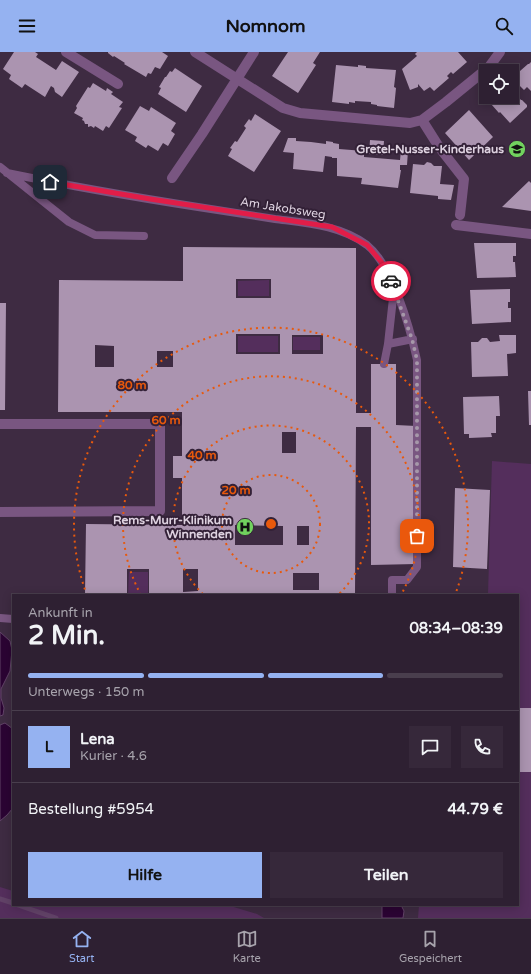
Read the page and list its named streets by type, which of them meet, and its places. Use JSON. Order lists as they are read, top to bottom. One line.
{"streets":{"lane":["Am Jakobsweg"]},"places":{"school or university":["Gretel-Nusser-Kinderhaus"],"hospital":["Rems-Murr-Klinikum Winnenden"]},"page":{"header":"Nomnom","heading":["2 Min.","Ankunft in","08:34–08:39"],"panel":["Lena","Kurier · 4.6","Bestellung #5954","44.79 €"],"bar":"Unterwegs · 150 m","round":"L","buttons":["Hilfe","Teilen"],"tabs":["Start","Karte","Gespeichert"]},"rings":["80 m","60 m","40 m","20 m"]}
